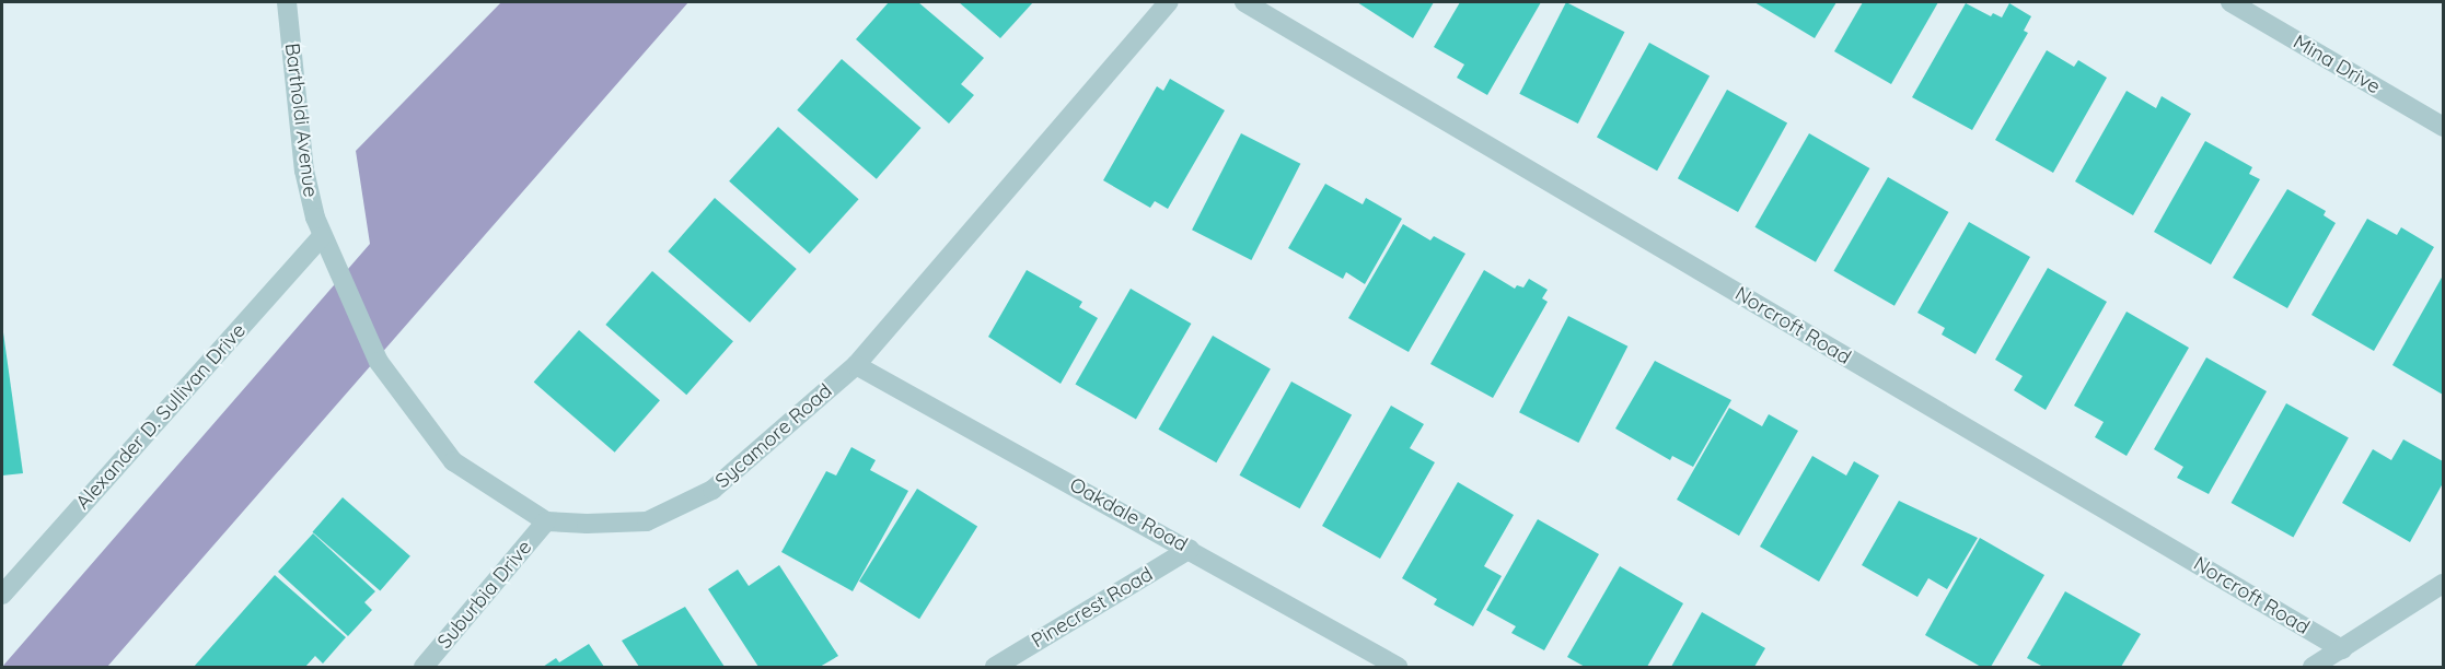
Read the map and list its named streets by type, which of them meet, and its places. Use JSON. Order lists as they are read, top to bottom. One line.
{"streets":{"street":["Mina Drive","Bartholdi Avenue","Norcroft Road","Alexander D. Sullivan Drive","Sycamore Road","Oakdale Road","Suburbia Drive","Pinecrest Road"]},"crossings":[["Bartholdi Avenue","Alexander D. Sullivan Drive"],["Sycamore Road","Oakdale Road"],["Sycamore Road","Suburbia Drive"],["Oakdale Road","Pinecrest Road"]]}
